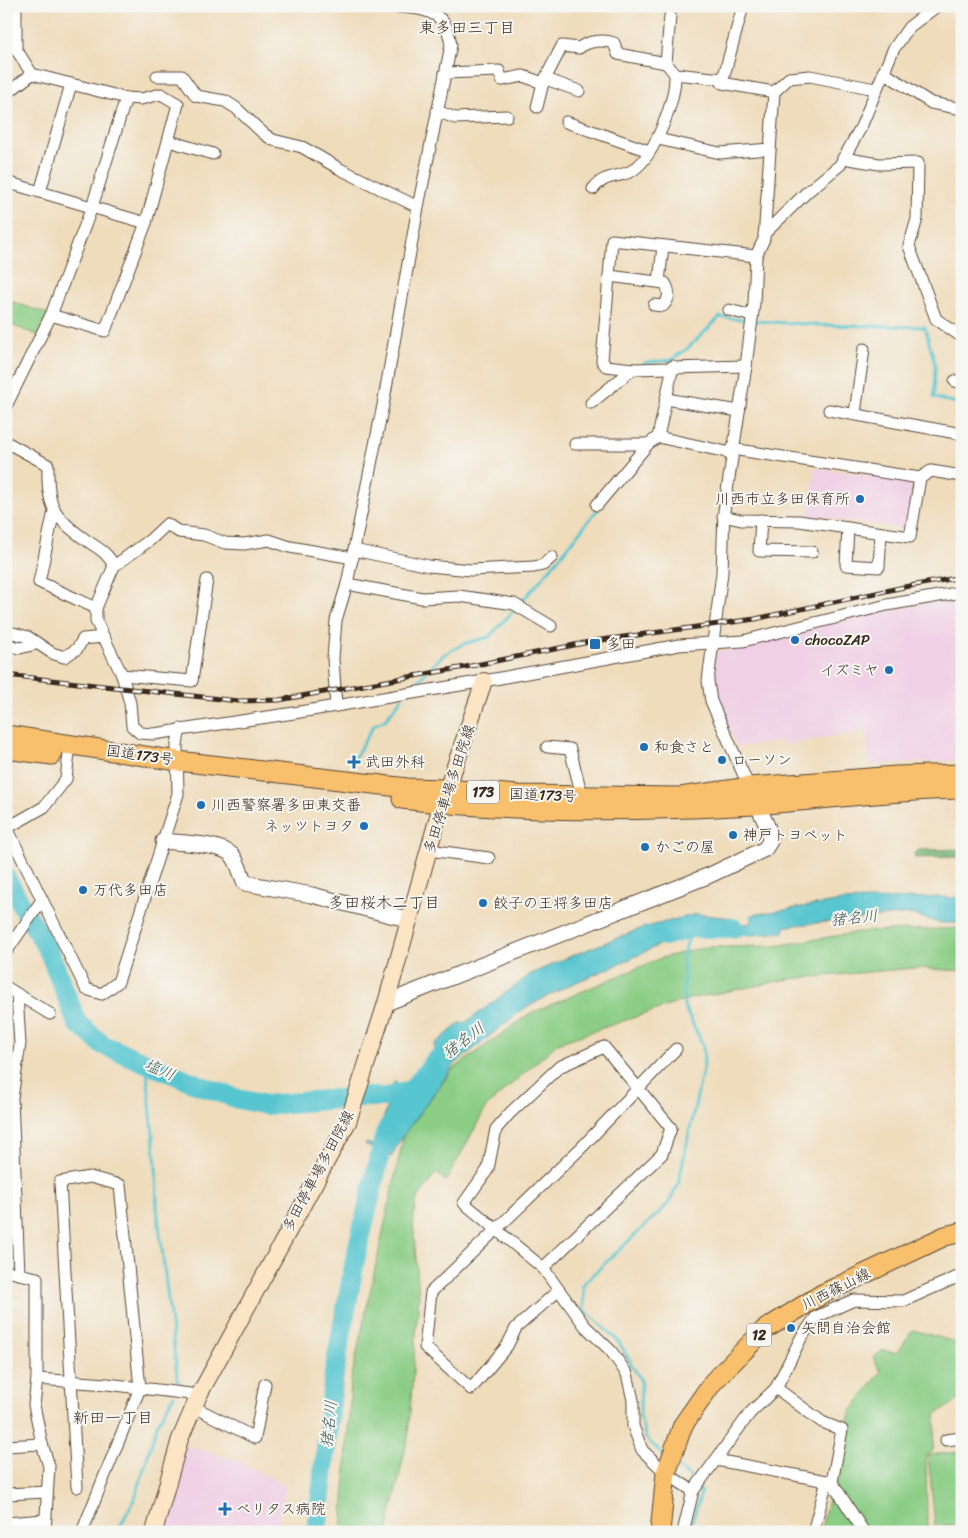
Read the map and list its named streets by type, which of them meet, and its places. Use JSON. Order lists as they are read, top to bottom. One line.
{"streets":{"main road":["国道173号","多田停車場多田院線","173","川西篠山線","12"]},"crossings":[["国道173号","多田停車場多田院線"]],"districts":["東多田三丁目","多田桜木二丁目","新田一丁目"],"water":["猪名川","塩川"],"places":{"other":["川西市立多田保育所","chocoZAP","イズミヤ","和食さと","ローソン","川西警察署多田東交番","ネッツトヨタ","神戸トヨペット","かごの屋","万代多田店","餃子の王将多田店","矢問自治会館"],"transit":["多田"],"health":["武田外科","ベリタス病院"]}}
